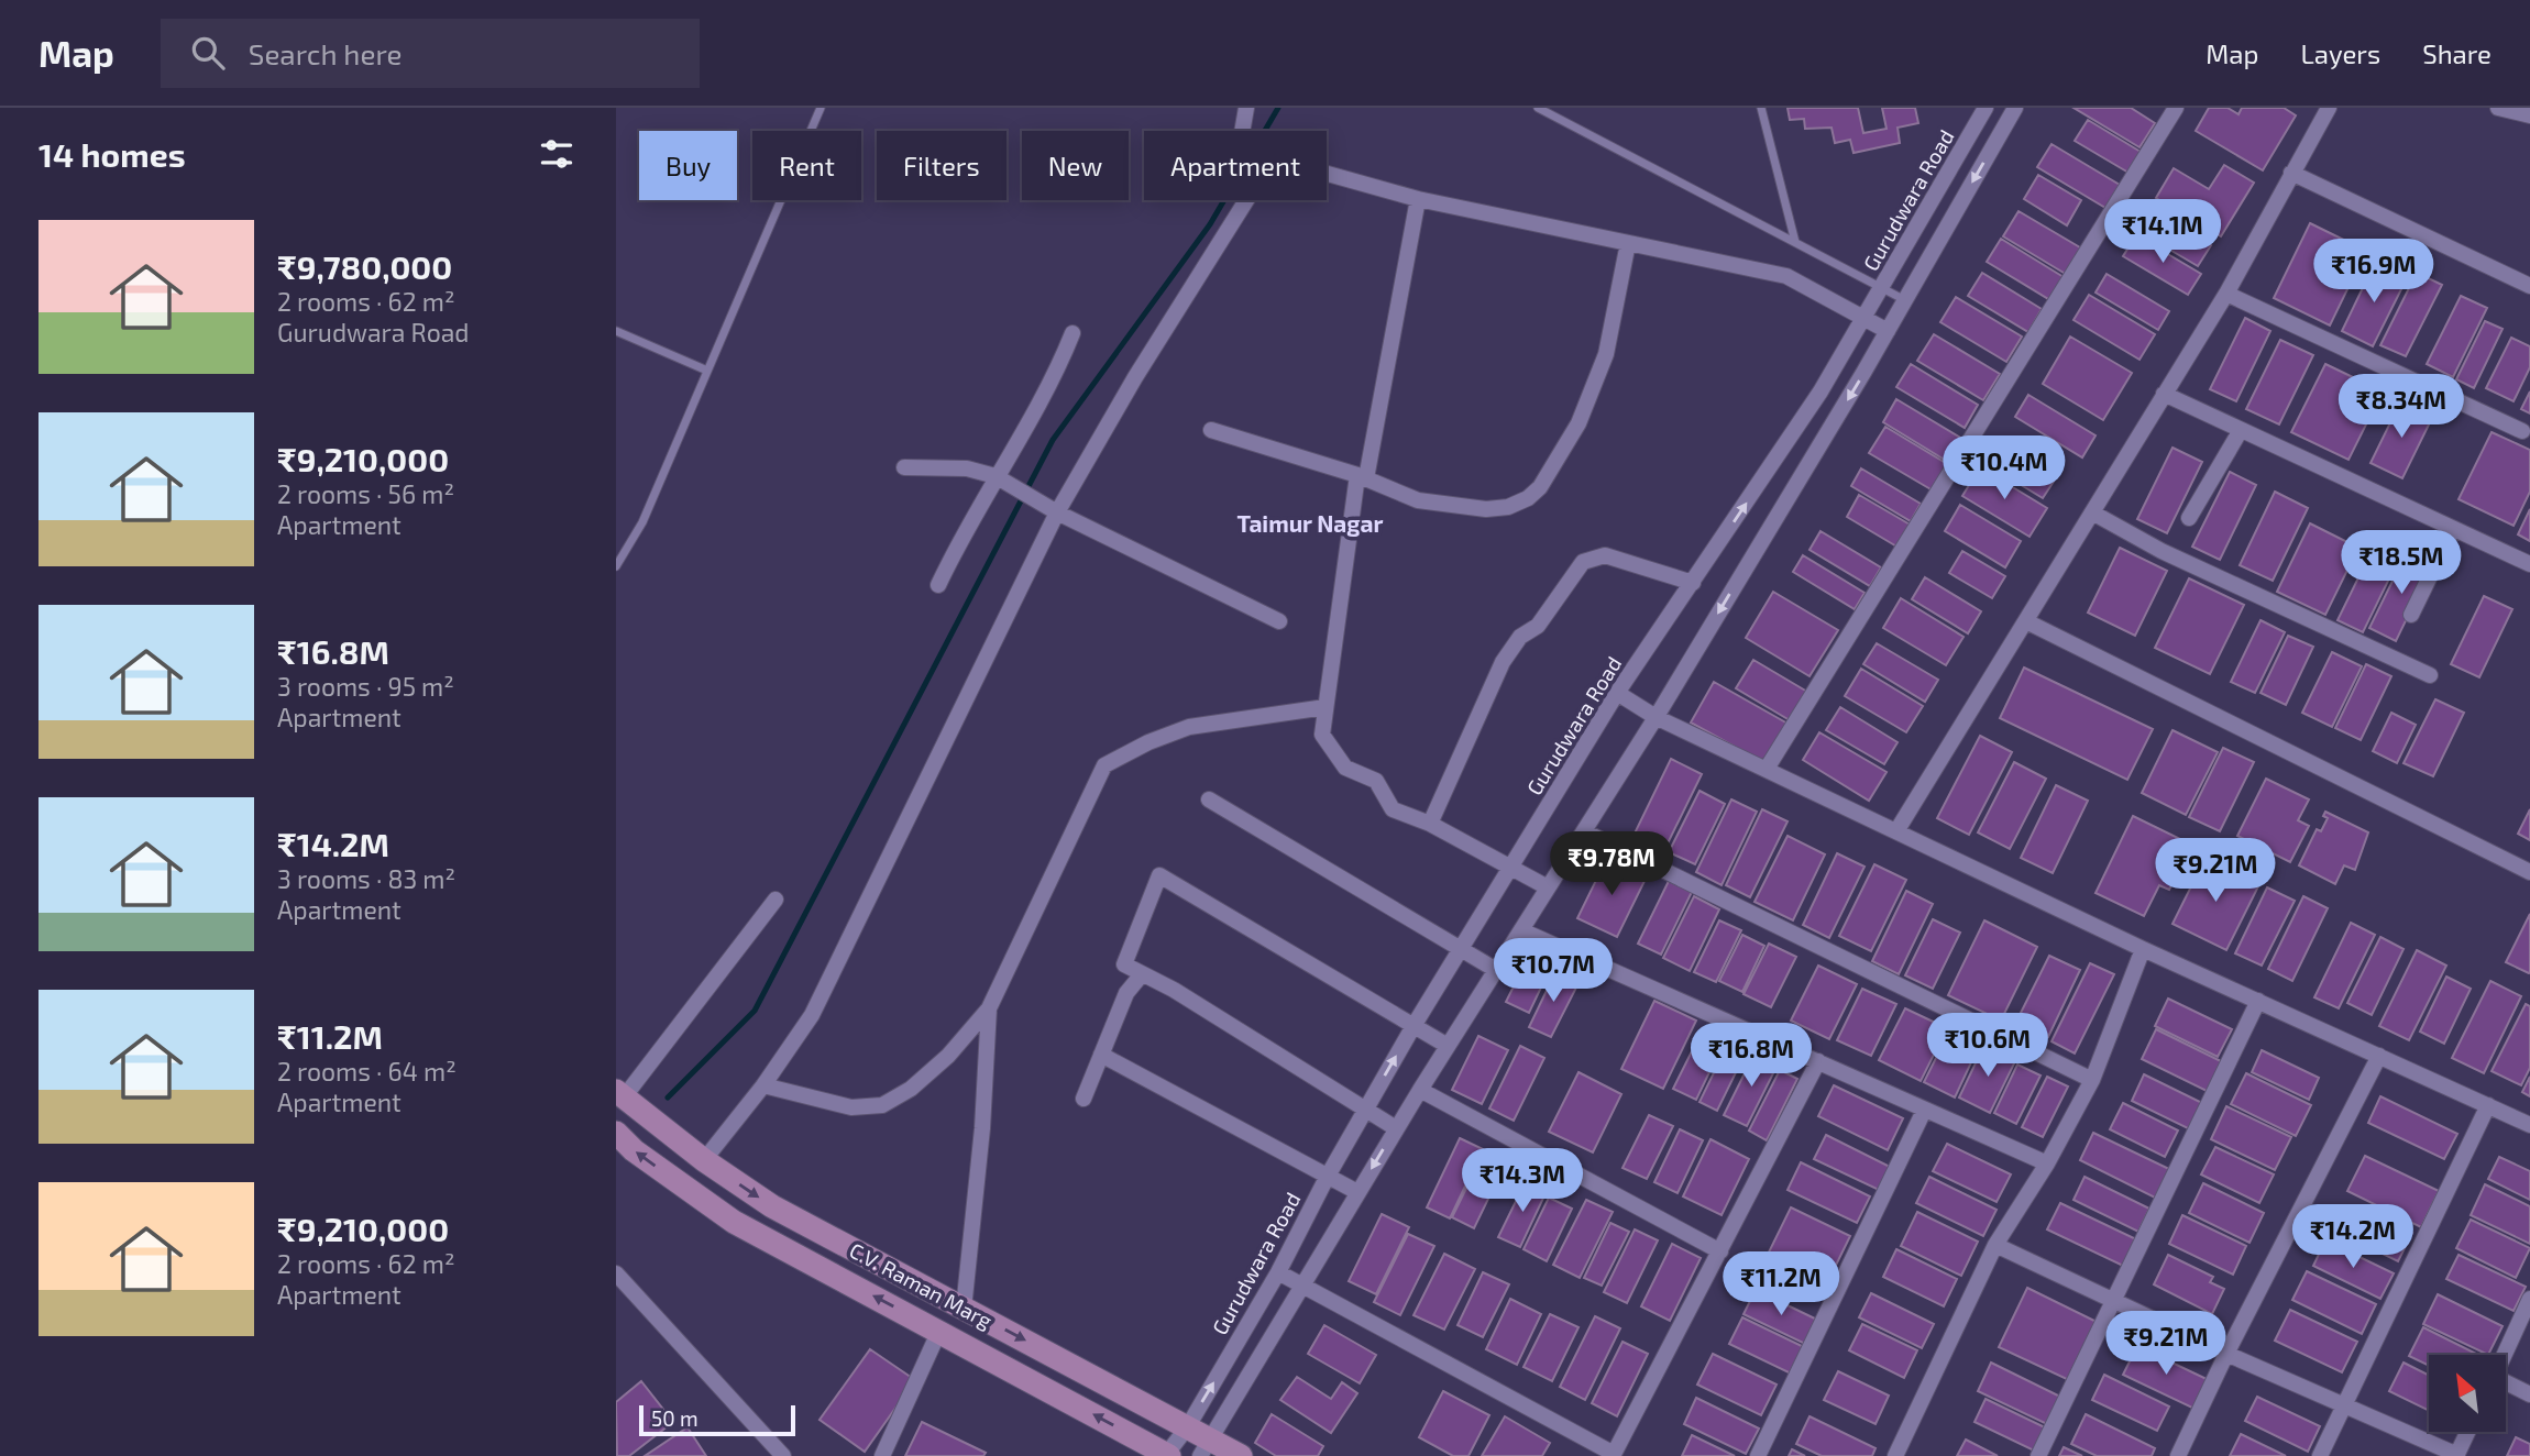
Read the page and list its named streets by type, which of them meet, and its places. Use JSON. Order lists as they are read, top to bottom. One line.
{"streets":{"main road":["C.V. Raman Marg"],"street":["Gurudwara Road"]},"crossings":[["Gurudwara Road","C.V. Raman Marg"]],"districts":["Taimur Nagar"],"scale_bar":"50 m","north":"top left","page":{"header":"Map","search":"Search here","nav":["Map","Layers","Share"],"heading":"14 homes","chip":["Buy","Rent","Filters","New","Apartment"],"price":["₹14.1M","₹16.9M","₹8.34M","₹10.4M","₹18.5M","₹9.78M","₹9.21M","₹10.7M","₹10.6M","₹16.8M","₹14.3M","₹14.2M","₹11.2M","₹9.21M"],"list":[{"name":"₹9,780,000","note":"2 rooms · 62 m² · Gurudwara Road"},{"name":"₹9,210,000","note":"2 rooms · 56 m² · Apartment"},{"name":"₹16.8M","note":"3 rooms · 95 m² · Apartment"},{"name":"₹14.2M","note":"3 rooms · 83 m² · Apartment"},{"name":"₹11.2M","note":"2 rooms · 64 m² · Apartment"},{"name":"₹9,210,000","note":"2 rooms · 62 m² · Apartment"}],"scale":"50 m"}}
